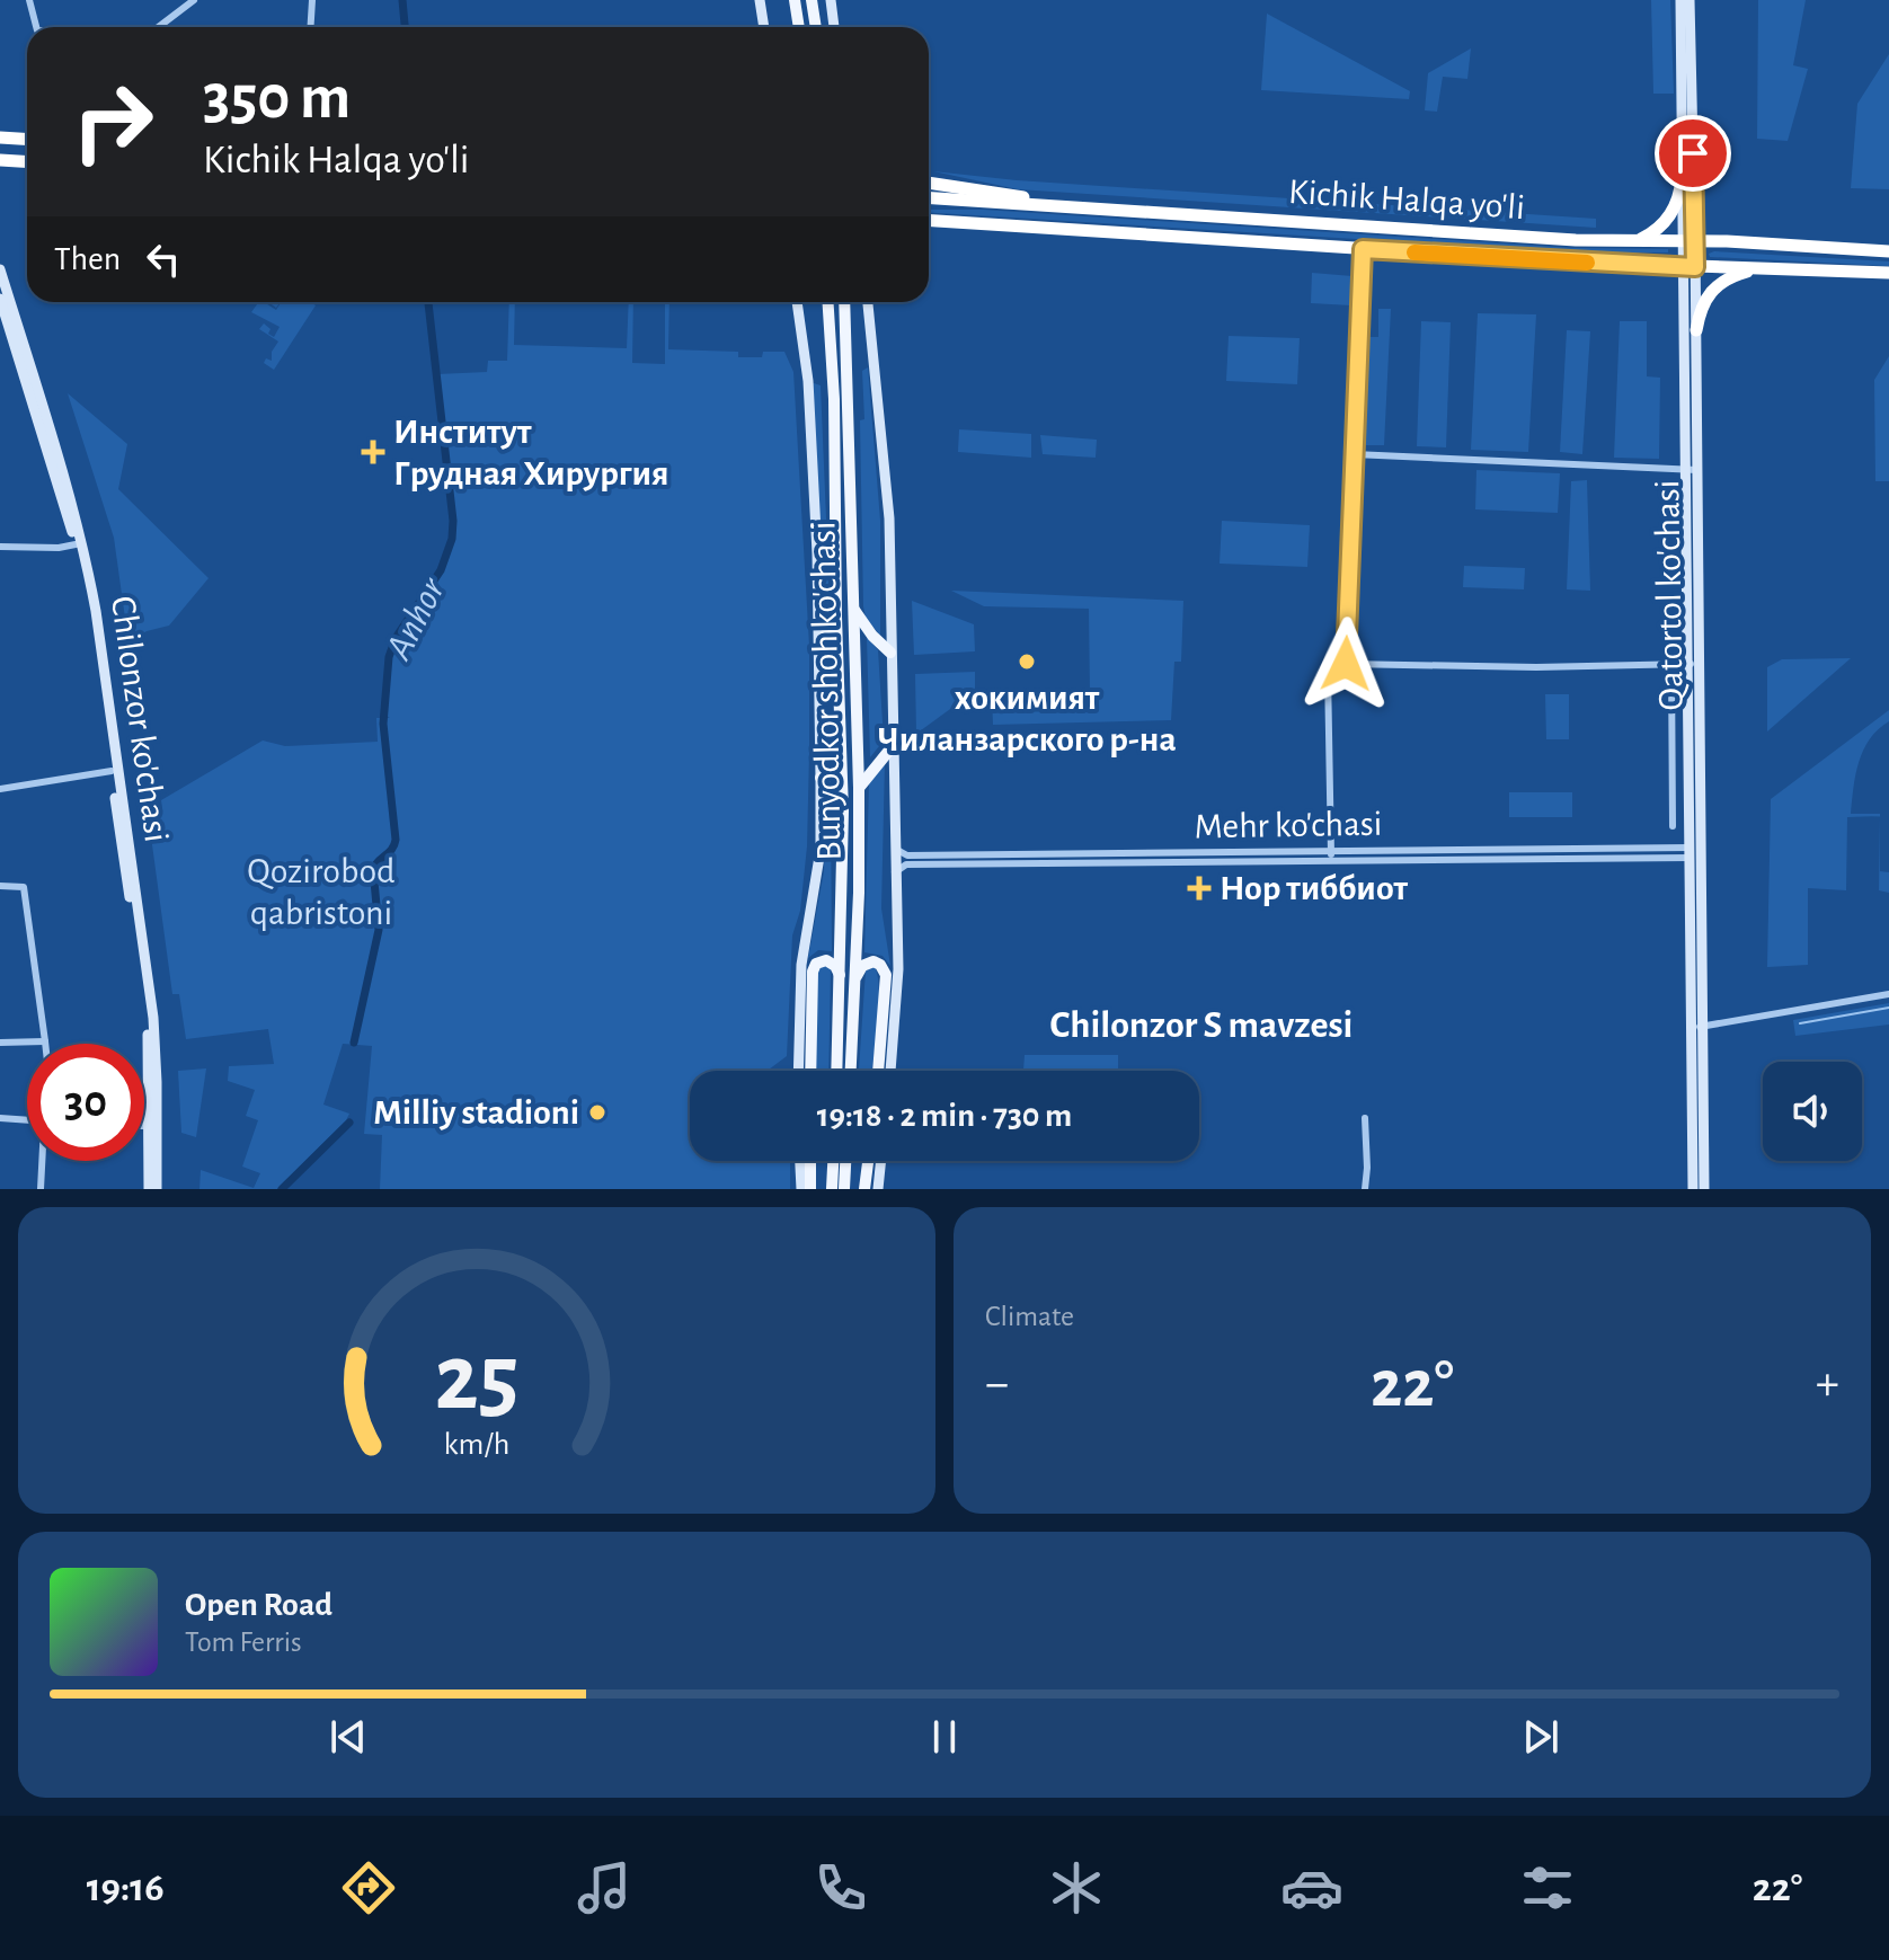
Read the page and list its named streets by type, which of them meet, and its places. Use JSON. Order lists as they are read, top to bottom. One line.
{"streets":{"highway":["Kichik Halqa yo'li"],"main road":["Qatortol ko'chasi","Bunyodkor shoh ko'chasi","Chilonzor ko'chasi"],"street":["Mehr ko'chasi"]},"crossings":[["Kichik Halqa yo'li","Qatortol ko'chasi"],["Qatortol ko'chasi","Mehr ko'chasi"]],"districts":["Chilonzor S mavzesi"],"water":["Anhor"],"parks":["Qozirobod qabristoni"],"places":{"health":["Институт Грудная Хирургия","Нор тиббиот"],"other":["хокимият Чиланзарского р-на","Milliy stadioni"]},"page":{"turn":["350 m","Kichik Halqa yo'li"],"then":"Then","limit":"30","trip":"19:18 · 2 min · 730 m","tile":"Climate","heat":["−","22°","+"],"song":["Open Road","Tom Ferris"],"tabs":["19:16","22°"],"gauge":["25","km/h"]}}
